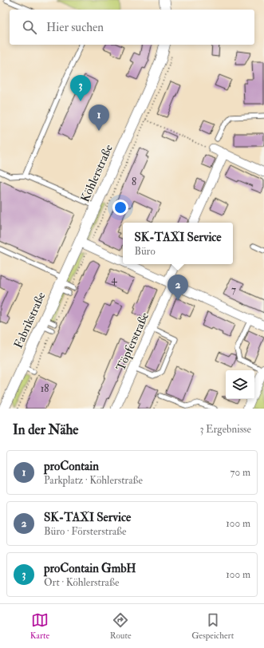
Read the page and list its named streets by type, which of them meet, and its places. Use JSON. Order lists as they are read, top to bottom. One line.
{"streets":{"street":["Köhlerstraße","Fabrikstraße","Töpferstraße"]},"crossings":[["Köhlerstraße","Fabrikstraße"]],"house_numbers":["8","4","7","18"],"page":{"search":"Hier suchen","pins":["3","1","2"],"popup":["SK-TAXI Service","Büro"],"heading":["In der Nähe","3 Ergebnisse"],"list":[{"mark":"1","name":"proContain","note":"Parkplatz · Köhlerstraße","value":"70 m"},{"mark":"2","name":"SK-TAXI Service","note":"Büro · Försterstraße","value":"100 m"},{"mark":"3","name":"proContain GmbH","note":"Ort · Köhlerstraße","value":"100 m"}],"nav":["Karte","Route","Gespeichert"]}}
